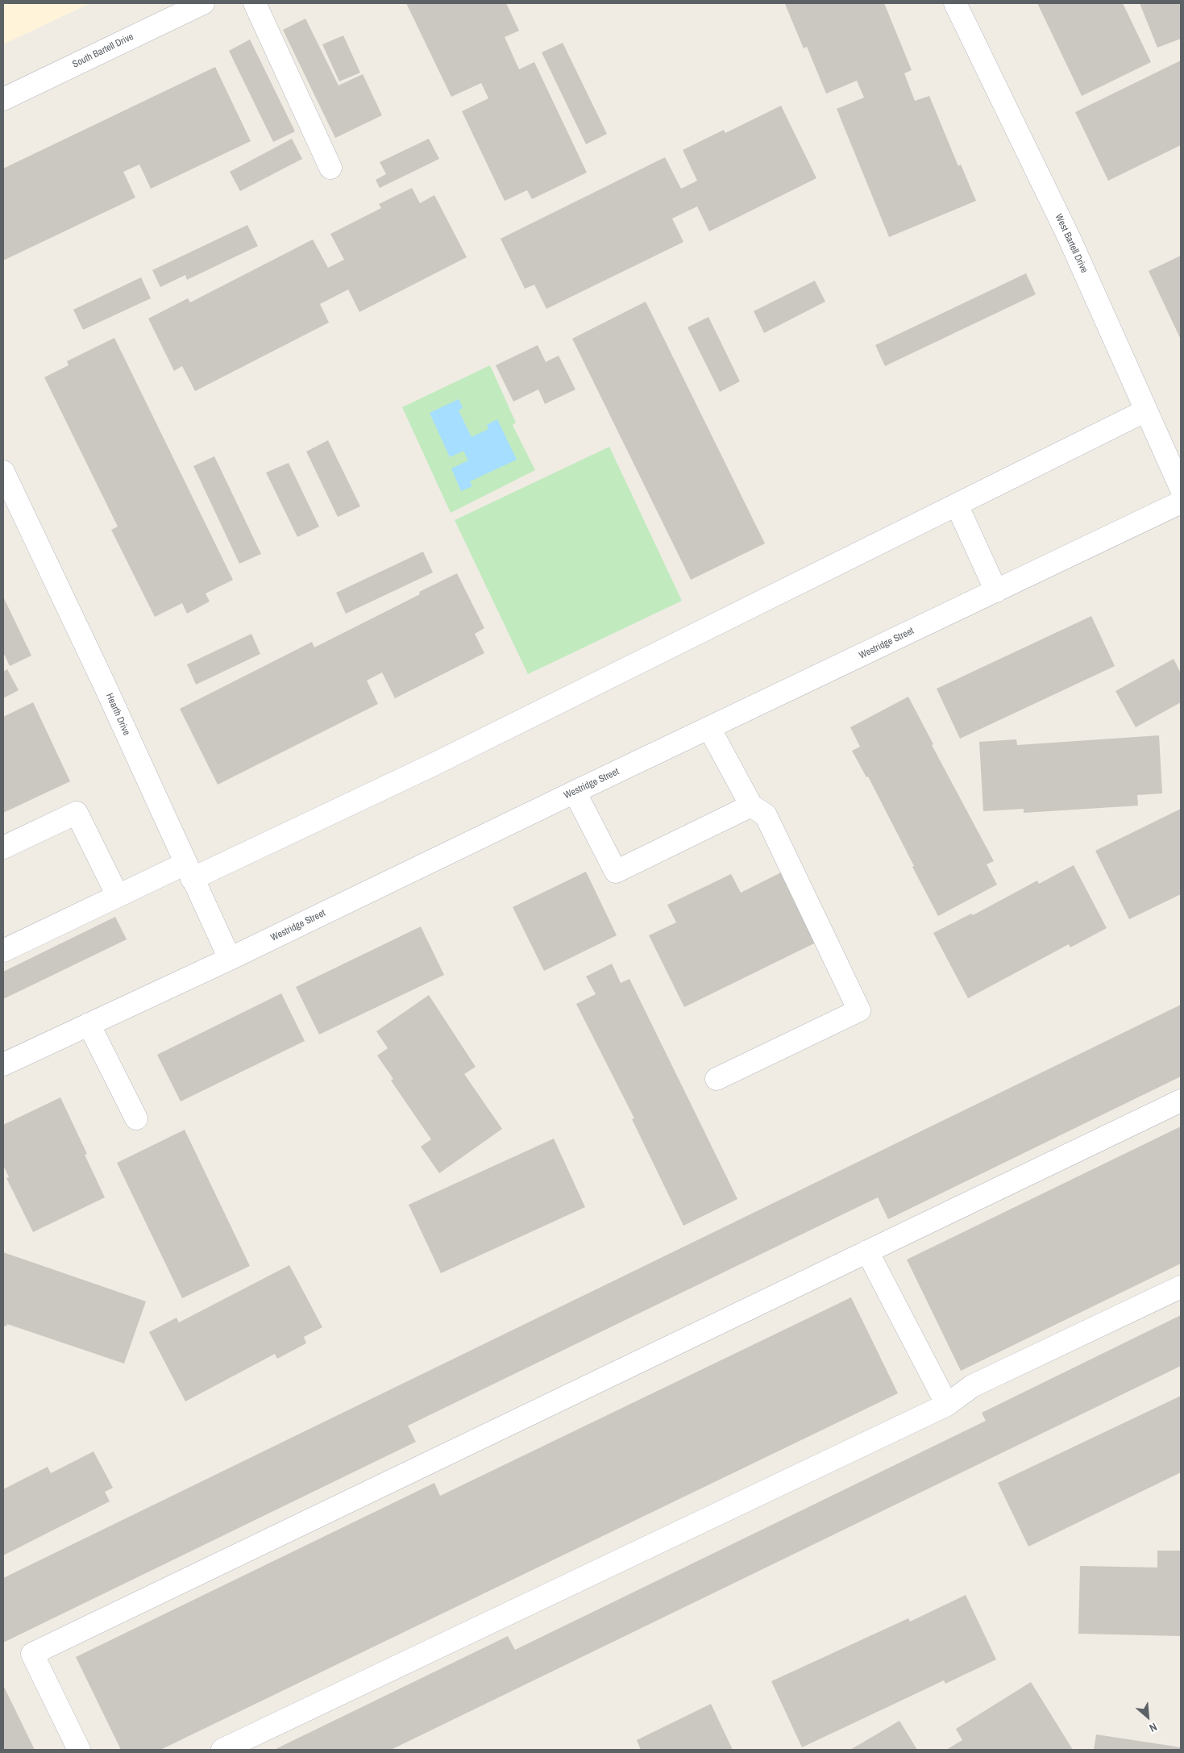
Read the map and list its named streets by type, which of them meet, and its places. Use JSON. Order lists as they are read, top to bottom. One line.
{"streets":{"street":["South Bartell Drive","West Bartell Drive","Westridge Street","Hearth Drive"]},"crossings":[["Westridge Street","Hearth Drive"]],"north":"bottom right"}
